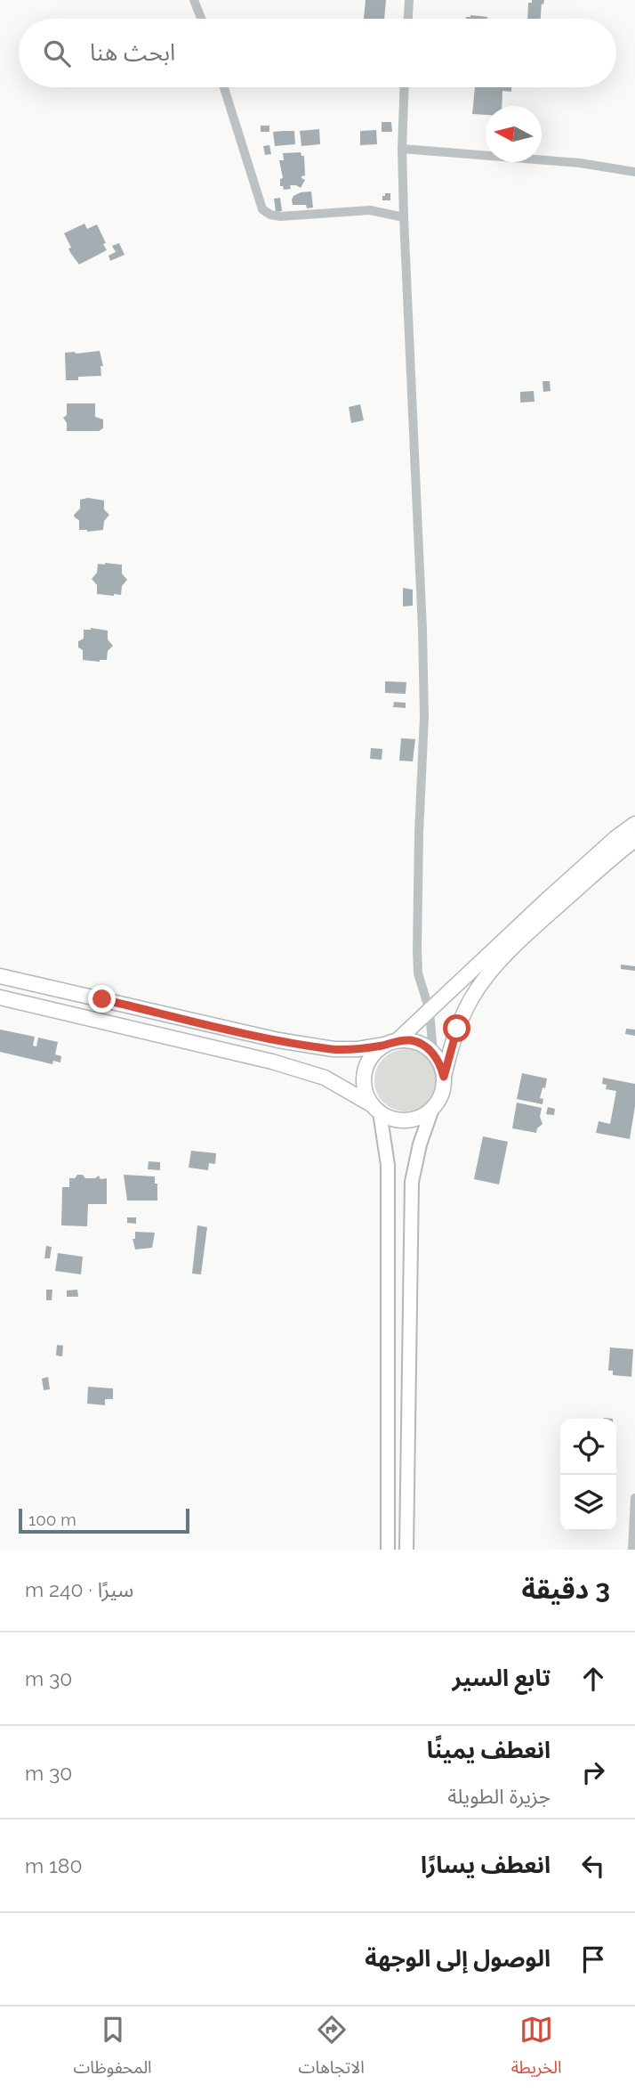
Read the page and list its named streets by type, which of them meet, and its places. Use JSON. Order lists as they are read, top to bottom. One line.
{"scale_bar":"100 m","north":"left","page":{"search":"ابحث هنا","scale":"100 m","heading":["3 دقيقة","سيرًا · 240 m"],"list":[["تابع السير","30 m"],["انعطف يمينًا","جزيرة الطويلة","30 m"],["انعطف يسارًا","180 m"],"الوصول إلى الوجهة"],"nav":["الخريطة","الاتجاهات","المحفوظات"]}}
